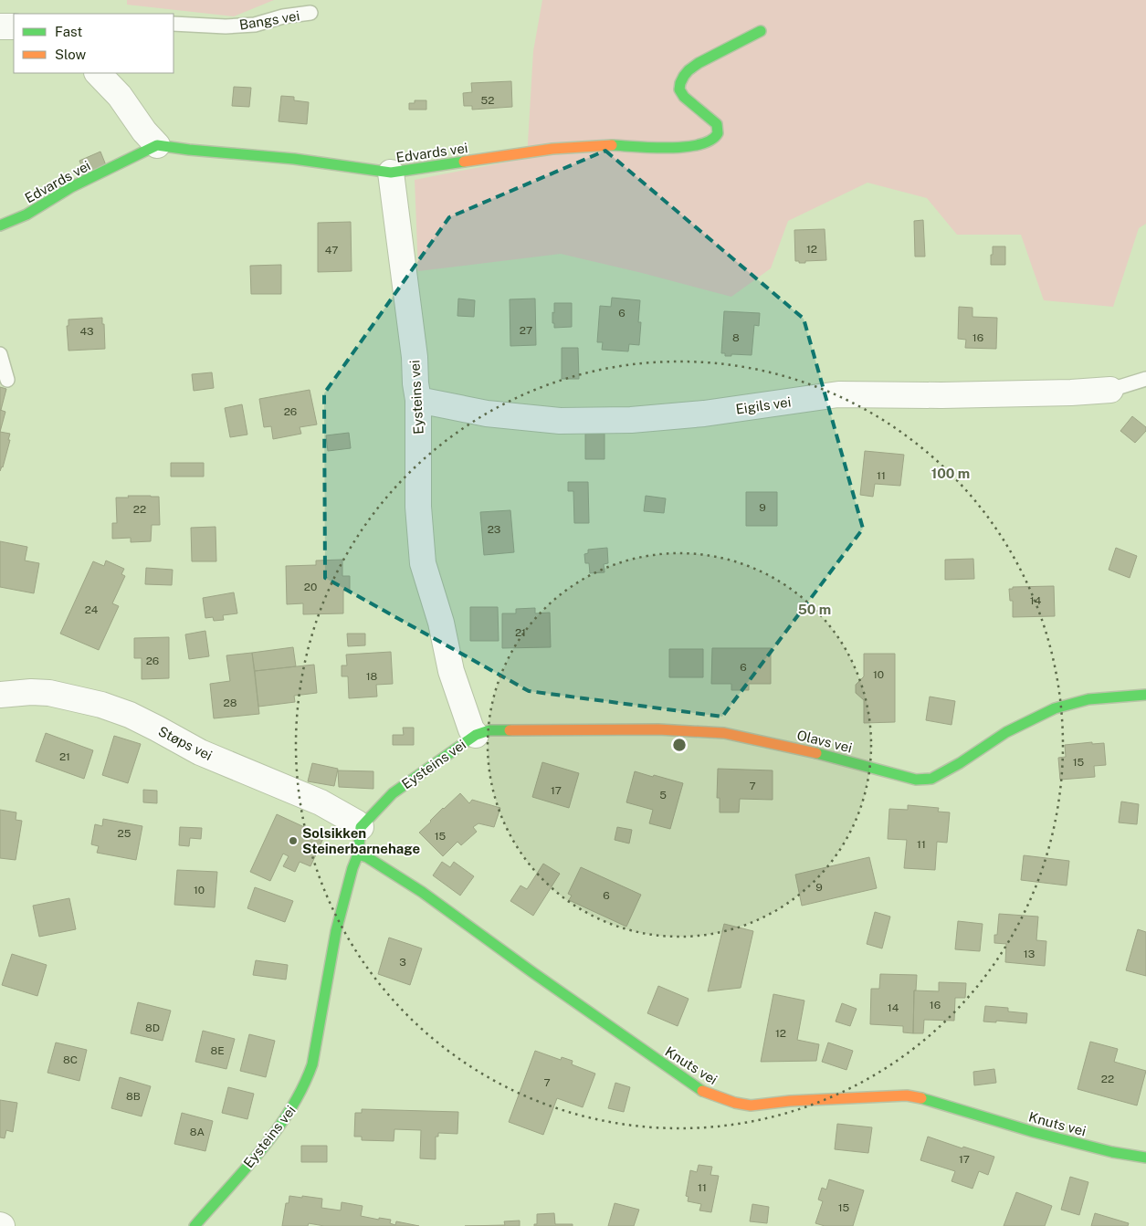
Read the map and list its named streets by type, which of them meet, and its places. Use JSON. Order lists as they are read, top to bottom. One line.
{"streets":{"street":["Edvards vei","Eysteins vei","Eigils vei","Olavs vei","Støps vei","Knuts vei"],"lane":["Bangs vei"]},"crossings":[["Edvards vei","Eysteins vei"],["Eysteins vei","Eigils vei"],["Eysteins vei","Olavs vei"],["Eysteins vei","Støps vei"],["Eysteins vei","Knuts vei"]],"places":["Solsikken Steinerbarnehage"],"house_numbers":["52","12","47","6","27","43","8","16","26","11","9","22","23","20","14","24","21","26","6","10","18","28","21","15","7","17","5","25","15","11","9","10","6","13","3","16","14","8D","12","8E","8C","22","7","8B","8A","17","11","15"],"legend":["Fast","Slow"],"rings":["100 m","50 m"]}
